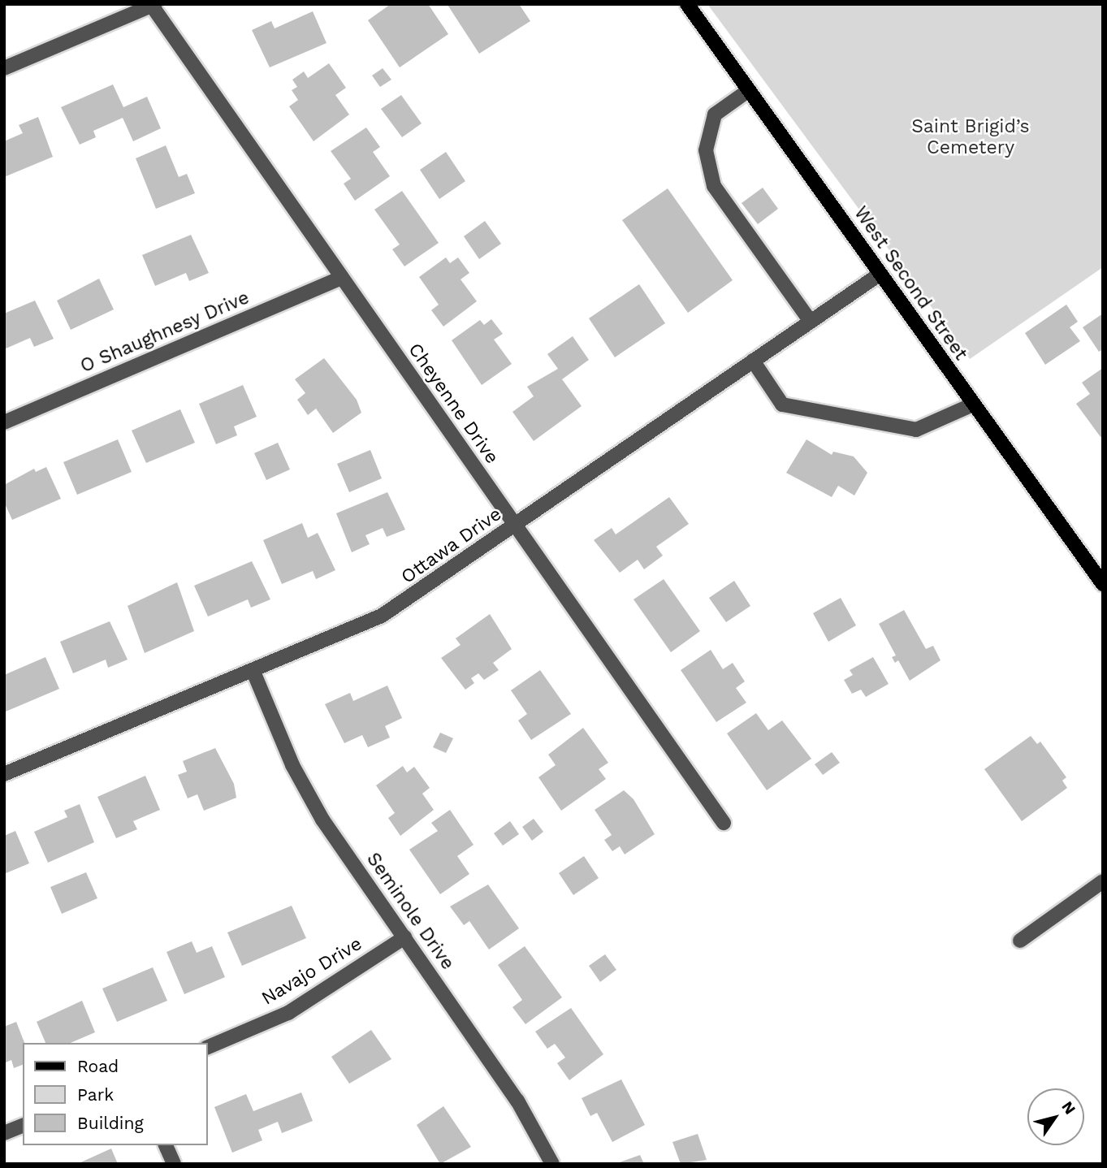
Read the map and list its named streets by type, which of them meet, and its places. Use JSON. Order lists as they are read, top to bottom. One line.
{"streets":{"main road":["West Second Street"],"street":["O Shaughnesy Drive","Cheyenne Drive","Ottawa Drive","Seminole Drive","Navajo Drive"]},"crossings":[["West Second Street","Ottawa Drive"],["O Shaughnesy Drive","Cheyenne Drive"],["Cheyenne Drive","Ottawa Drive"],["Ottawa Drive","Seminole Drive"],["Seminole Drive","Navajo Drive"]],"parks":["Saint Brigid’s Cemetery"],"legend":["Road","Park","Building"],"north":"top right"}
